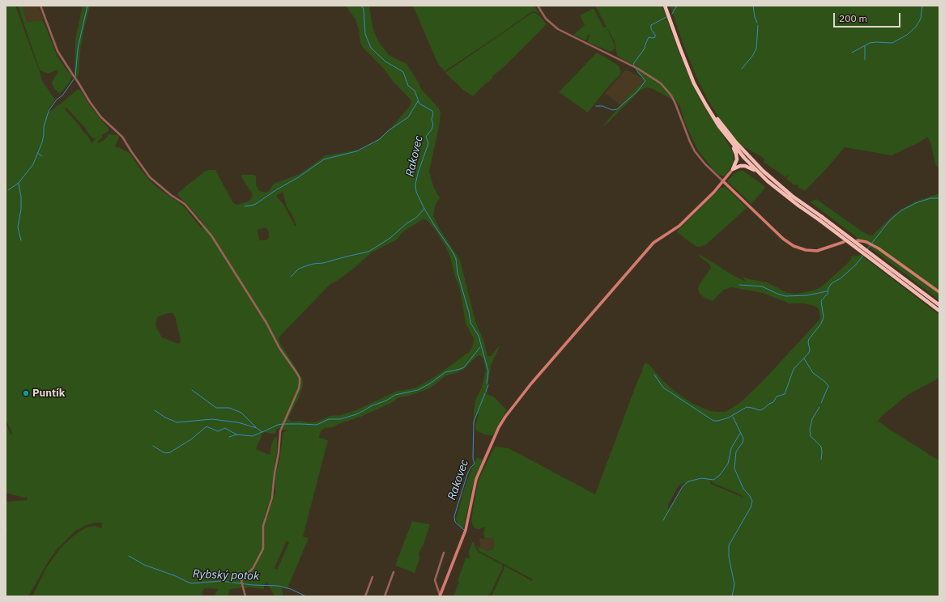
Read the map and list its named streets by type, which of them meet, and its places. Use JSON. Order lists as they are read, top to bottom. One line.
{"water":["Rakovec","Rybský potok"],"places":["Puntík"],"scale_bar":"200 m"}
